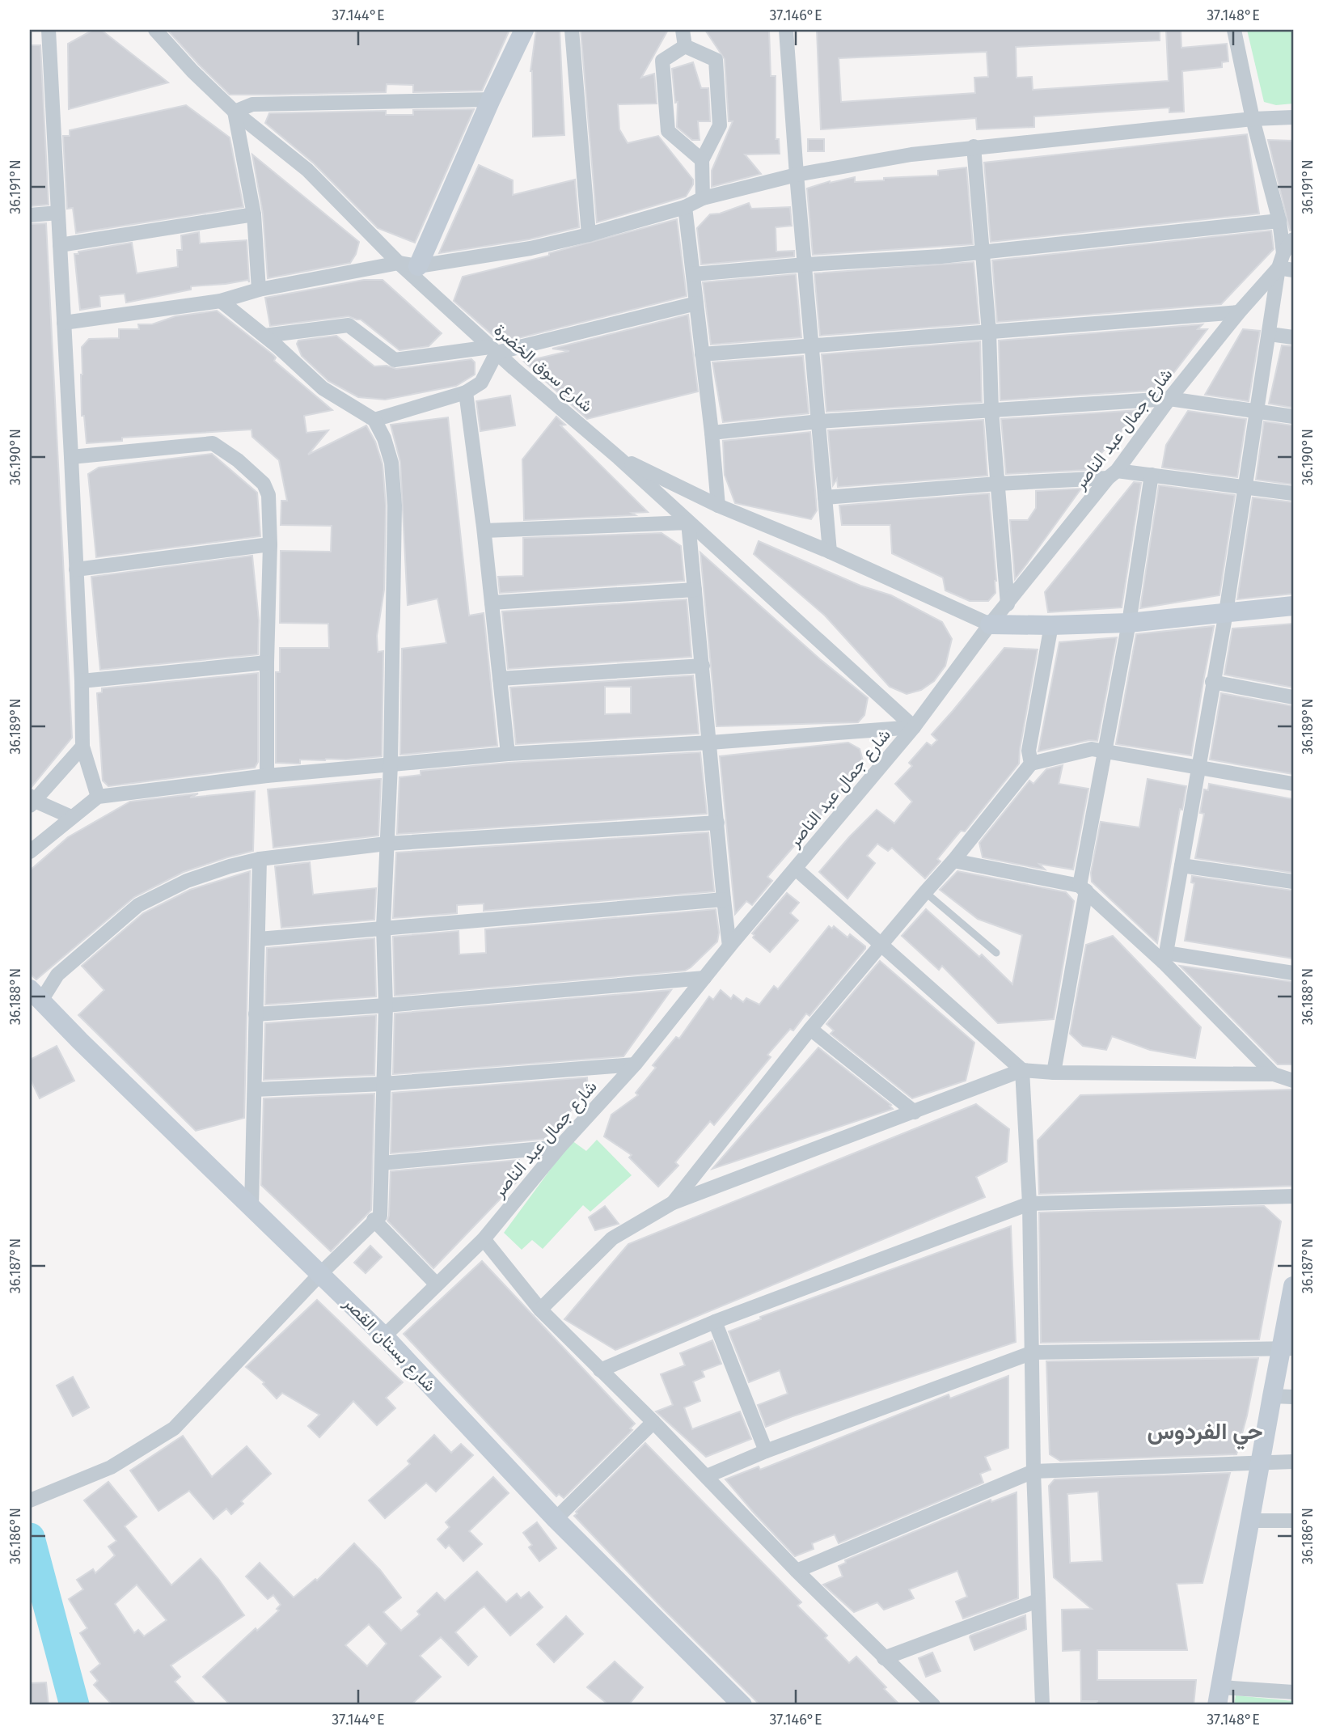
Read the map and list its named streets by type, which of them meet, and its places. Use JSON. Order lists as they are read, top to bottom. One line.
{"streets":{"main road":["شارع بستان القصر"],"street":["شارع سوق الخضرة","شارع جمال عبد الناصر"]},"crossings":[["شارع سوق الخضرة","شارع جمال عبد الناصر"],["شارع جمال عبد الناصر","شارع بستان القصر"]],"districts":["حي الفردوس"],"coordinates":["37.144°E","37.146°E","37.148°E","36.191°N","36.190°N","36.189°N","36.188°N","36.187°N","36.186°N"]}
